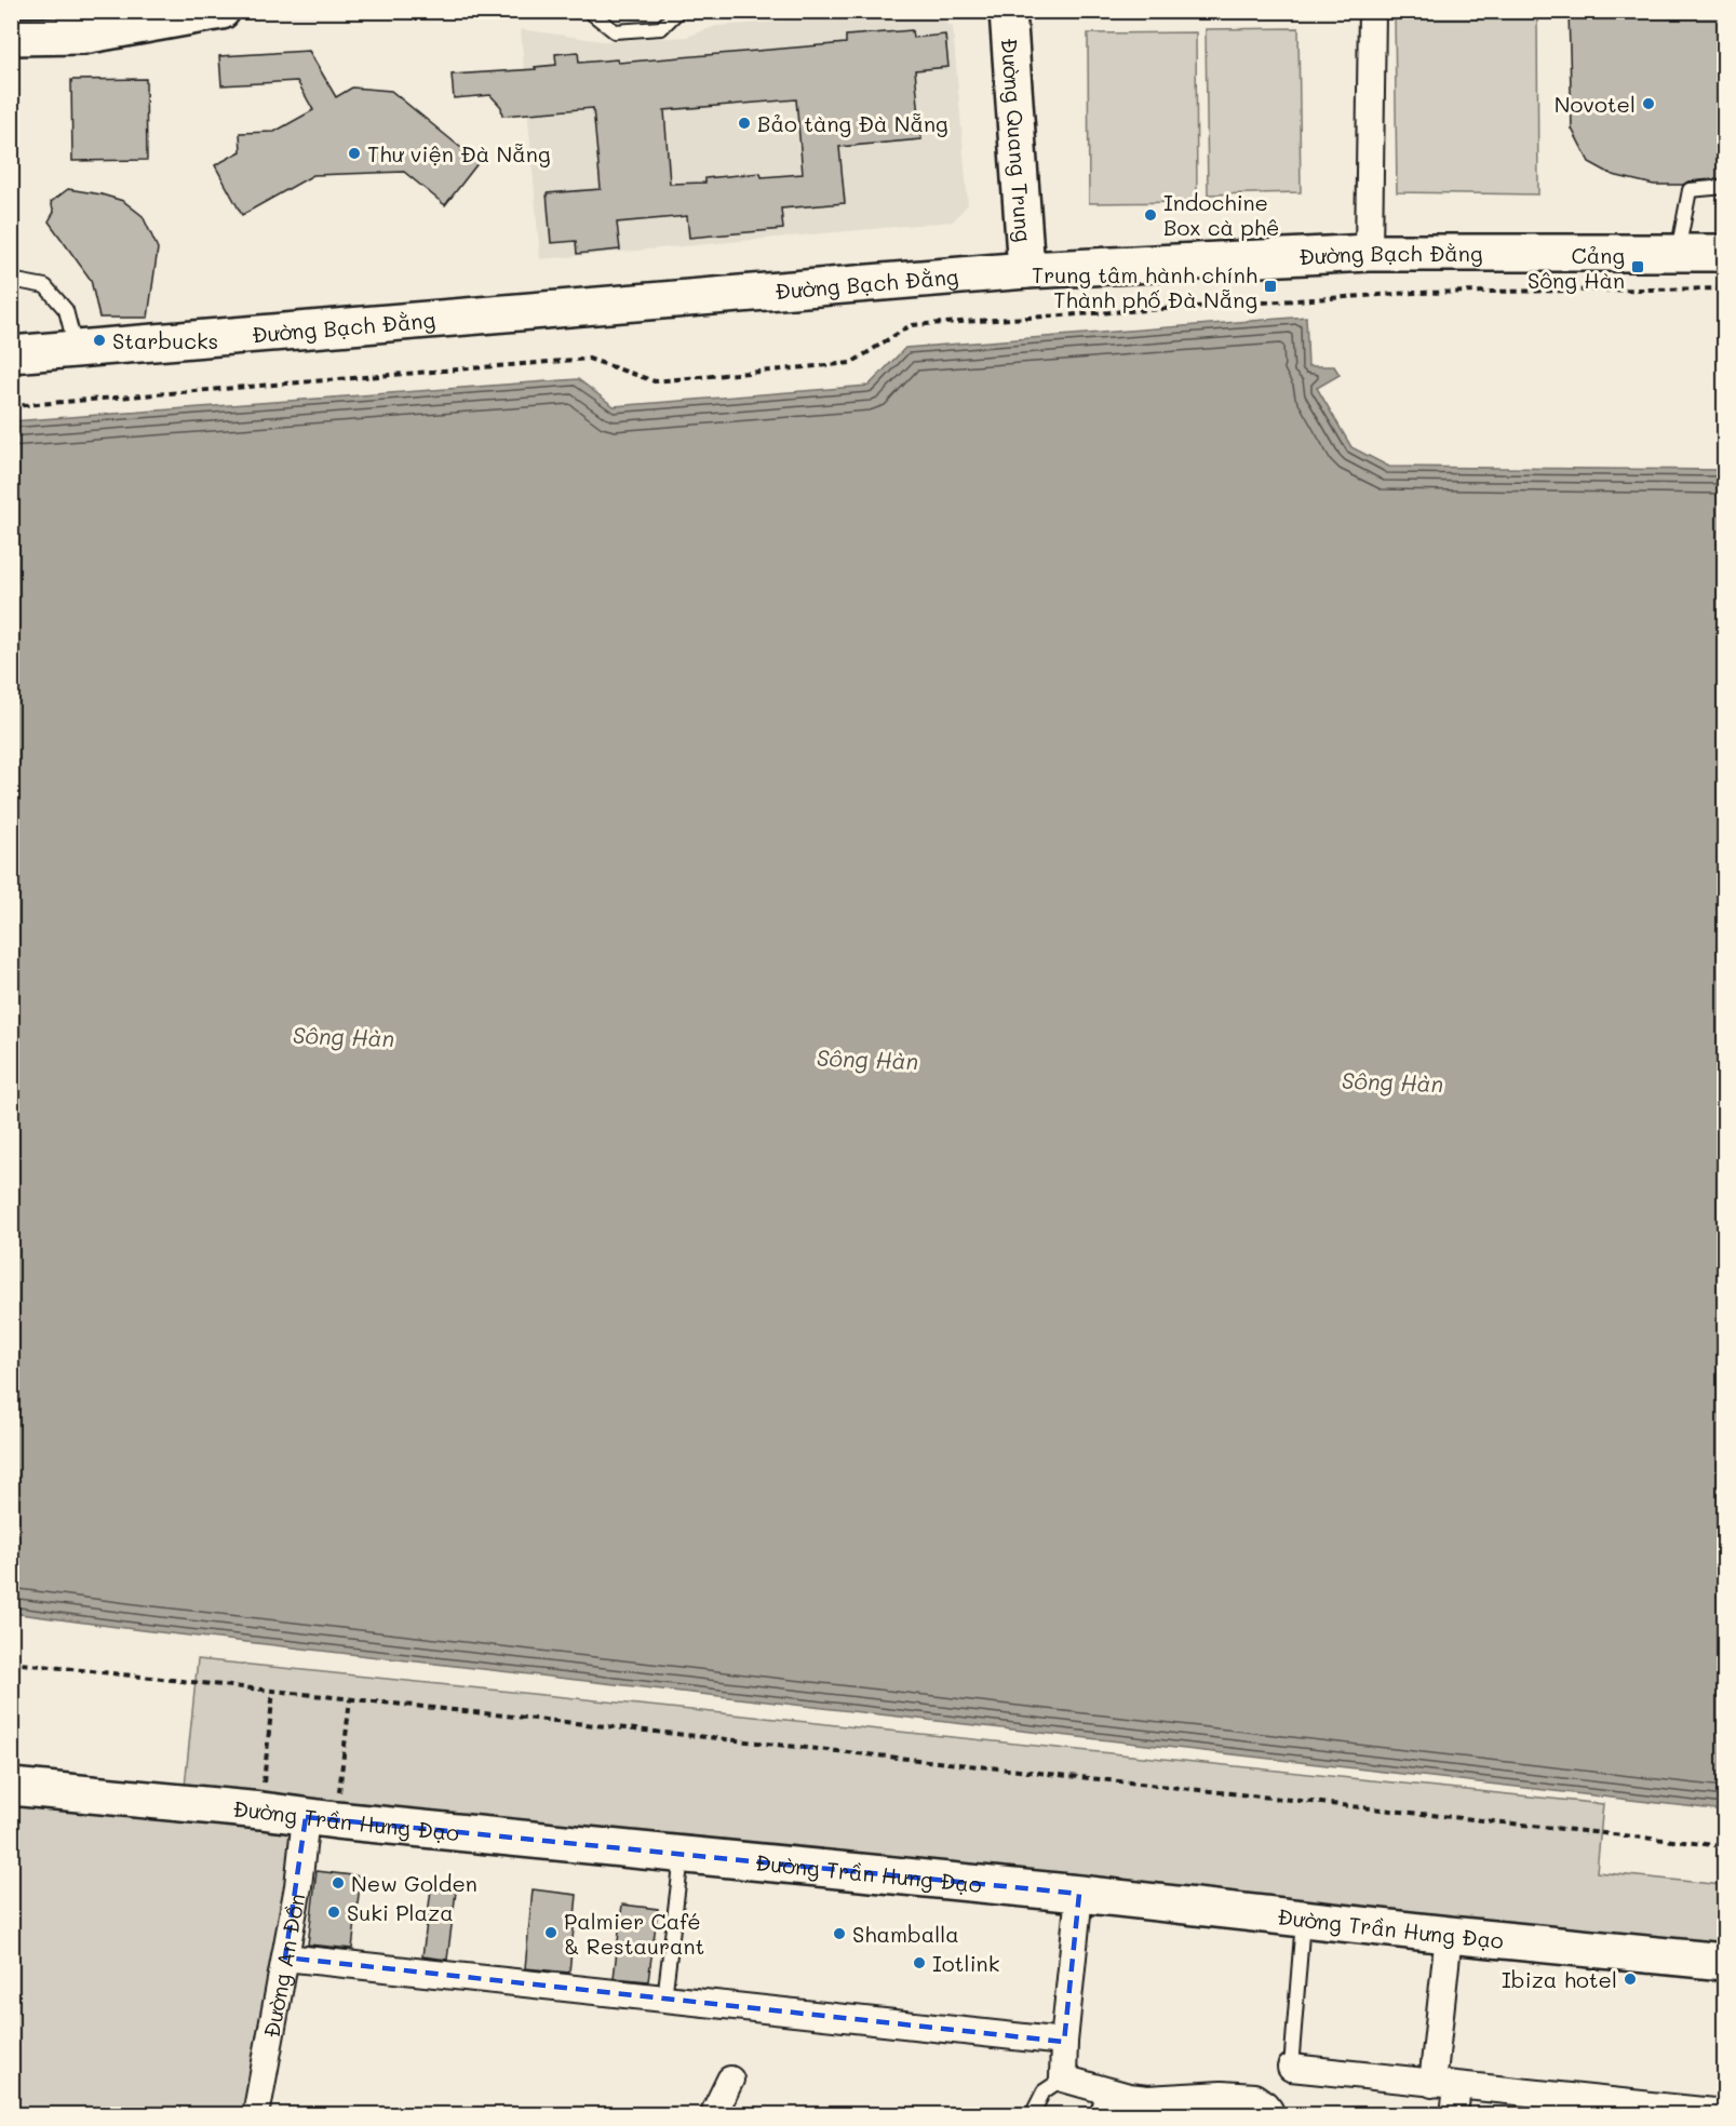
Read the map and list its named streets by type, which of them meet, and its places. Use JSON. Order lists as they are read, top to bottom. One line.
{"streets":{"main road":["Đường Quang Trung","Đường Bạch Đằng","Đường Trần Hưng Đạo"],"street":["Đường An Đồn"]},"crossings":[["Đường Quang Trung","Đường Bạch Đằng"],["Đường Trần Hưng Đạo","Đường An Đồn"]],"water":["Sông Hàn"],"places":{"other":["Novotel","Bảo tàng Đà Nẵng","Thư viện Đà Nẵng","Indochine Box cà phê","Starbucks","New Golden","Suki Plaza","Palmier Café & Restaurant","Shamballa","Iotlink","Ibiza hotel"],"transit":["Cảng Sông Hàn","Trung tâm hành chính Thành phố Đà Nẵng"]}}
